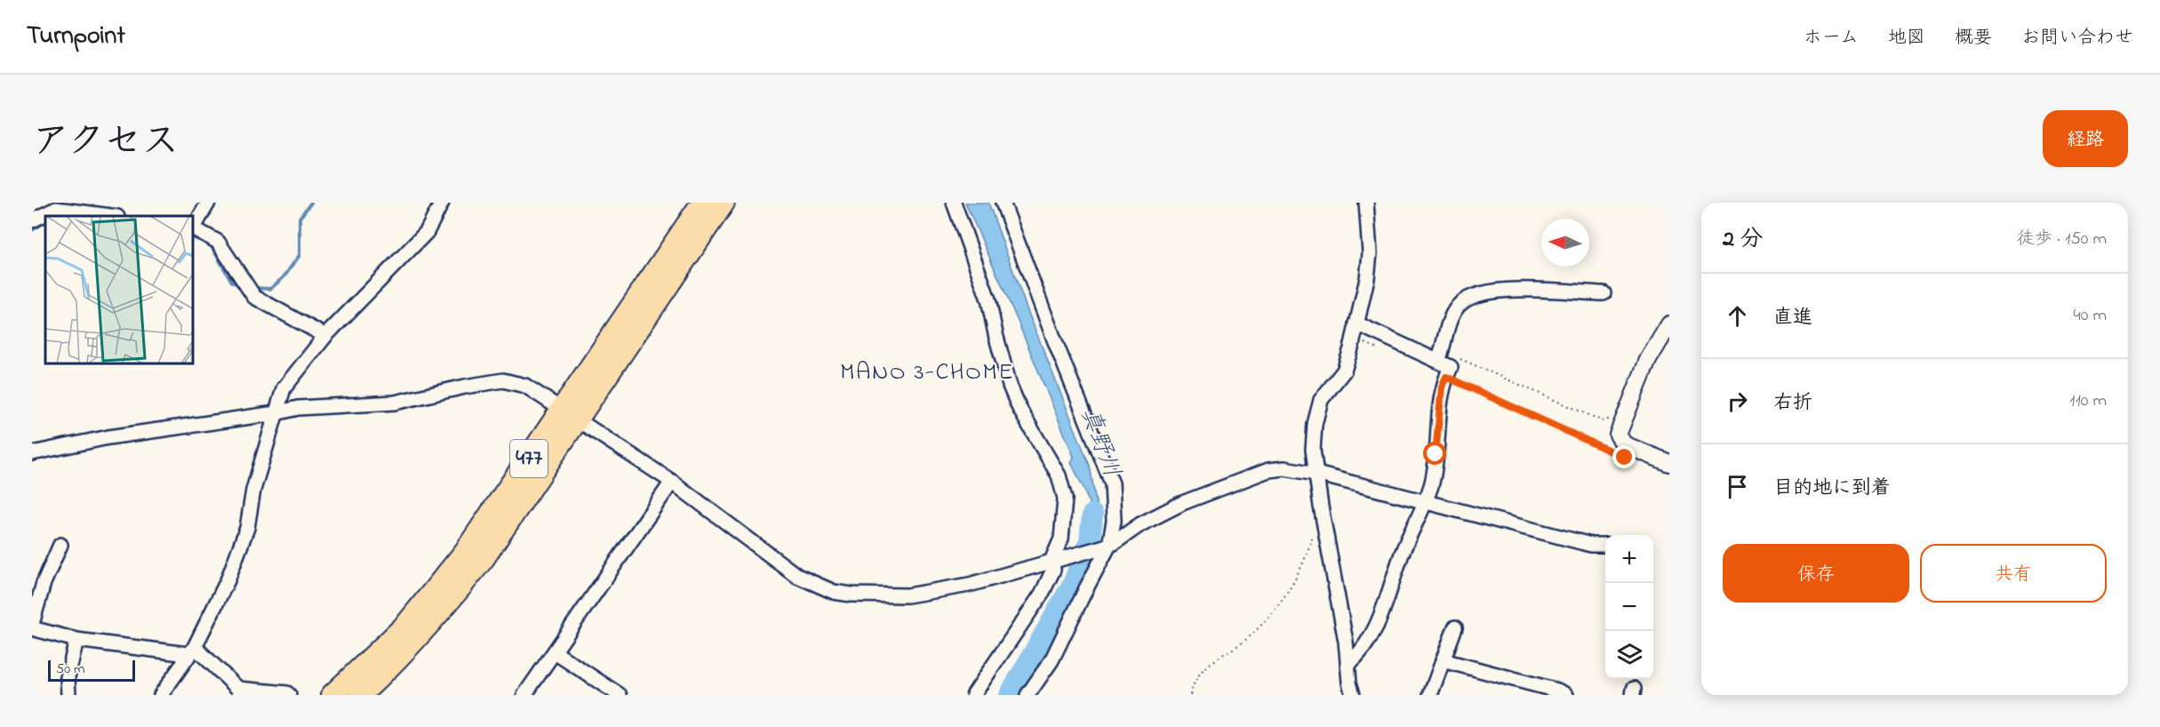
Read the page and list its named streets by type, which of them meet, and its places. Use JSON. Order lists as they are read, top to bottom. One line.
{"streets":{"highway":["477"]},"districts":["MANO 3-CHOME"],"water":["真野川"],"scale_bar":"50 m","north":"left","page":{"header":"Turnpoint","nav":["ホーム","地図","概要","お問い合わせ"],"title":"アクセス","buttons":["経路",["保存","共有"]],"heading":["2 分","徒歩 · 150 m"],"list":[["直進","40 m"],["右折","110 m"],"目的地に到着"],"map_buttons":["+","−"],"scale":"50 m"}}
